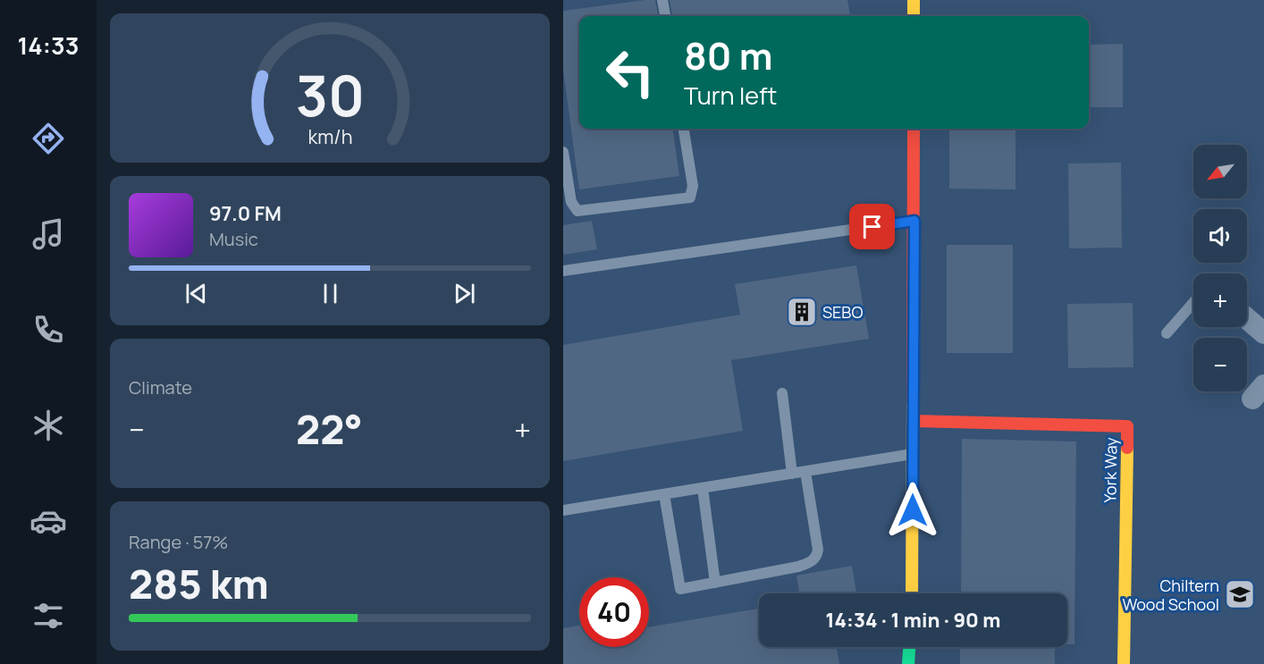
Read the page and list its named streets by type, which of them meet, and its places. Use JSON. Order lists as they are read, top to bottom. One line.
{"streets":{"street":["York Way"]},"places":{"building":["SEBO"],"school or university":["Chiltern Wood School"]},"north":"bottom left","page":{"tabs":"14:33","turn":["80 m","Turn left"],"map_buttons":["+","−"],"song":["97.0 FM","Music"],"tile":["Climate",["Range · 57%","285 km"]],"heat":["−","22°","+"],"limit":"40","trip":"14:34 · 1 min · 90 m","gauge":["30","km/h"]}}
